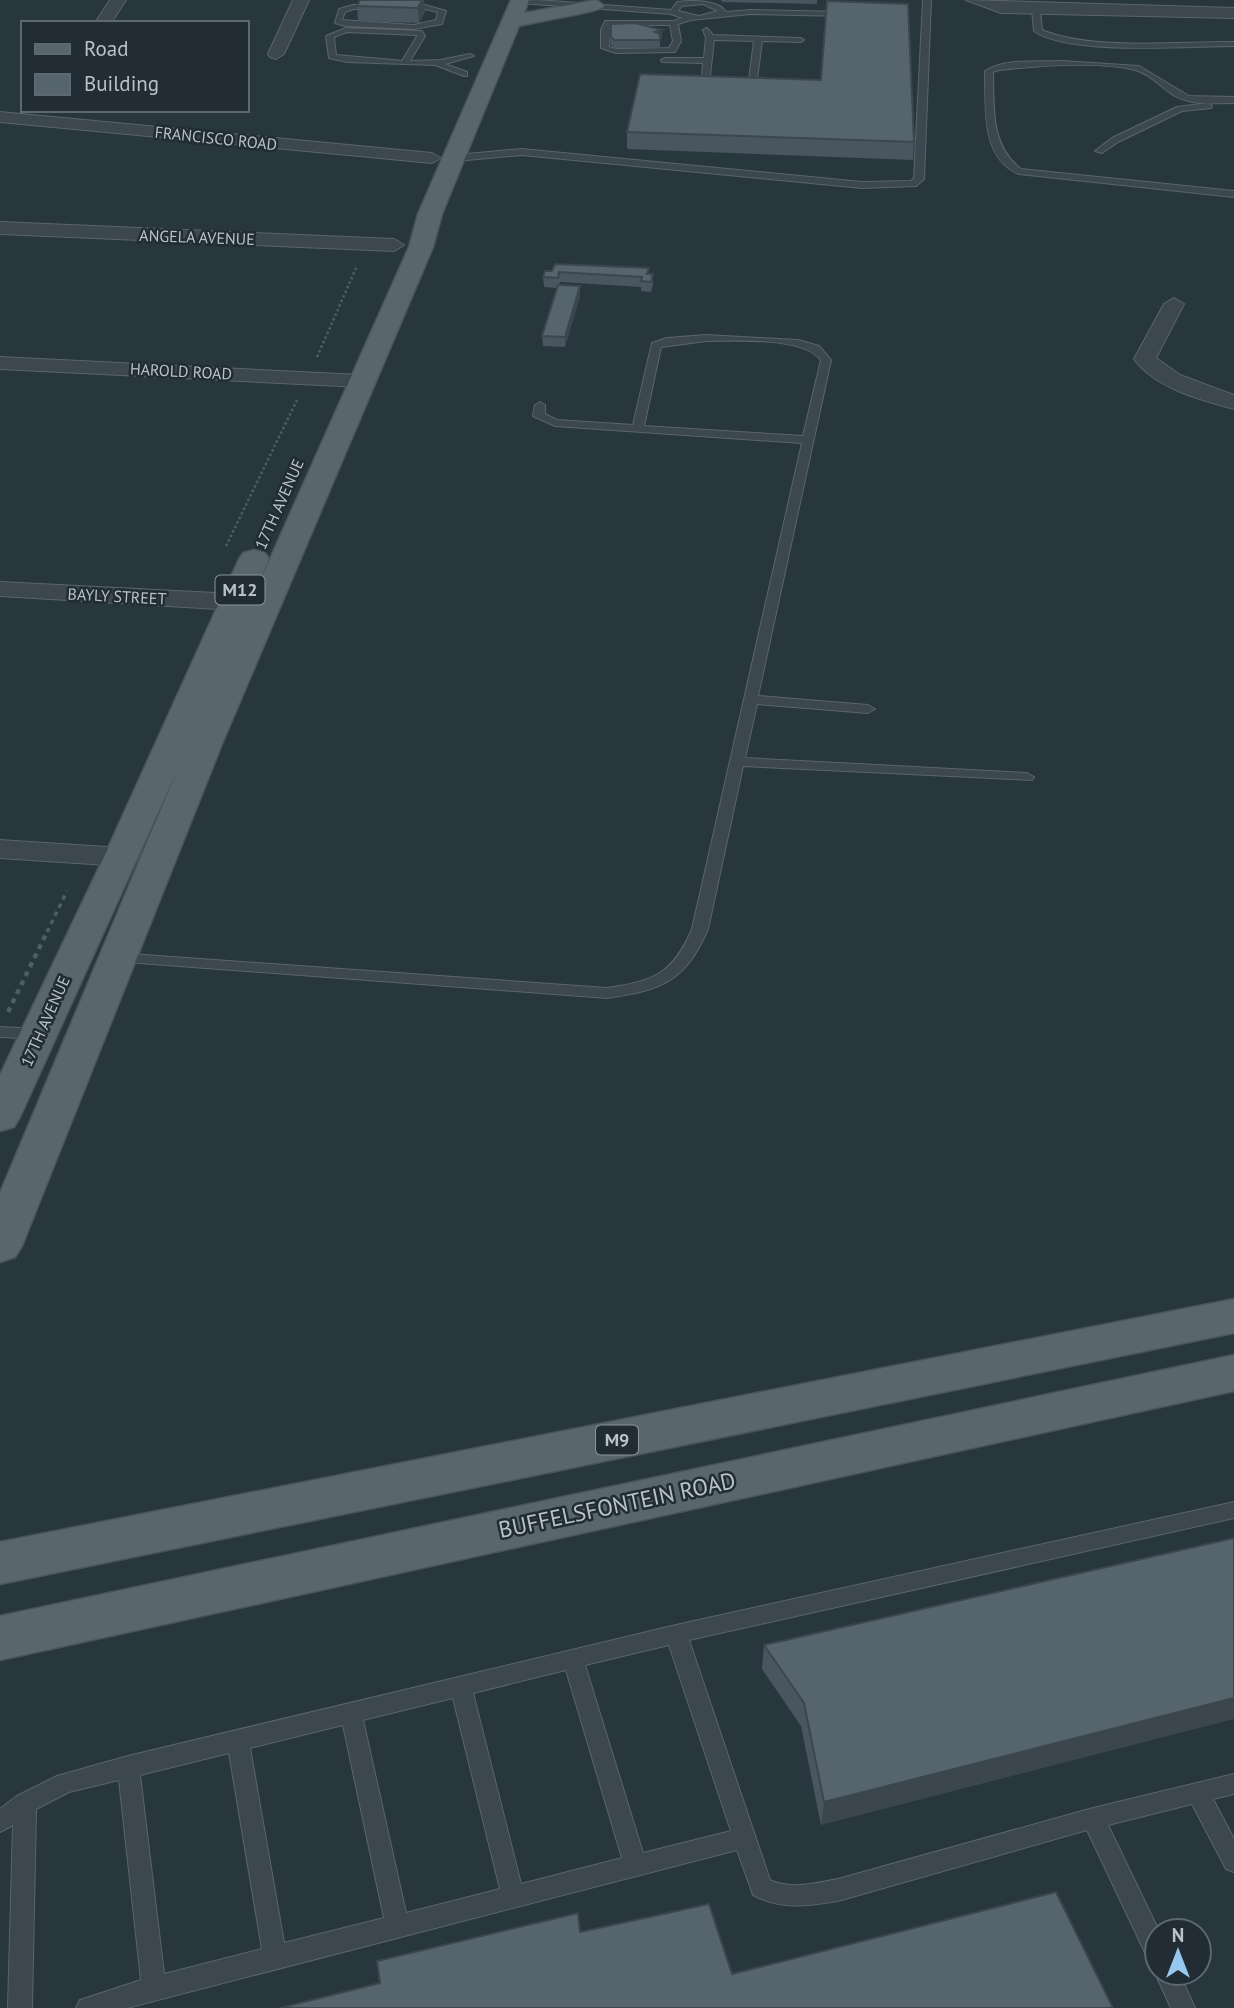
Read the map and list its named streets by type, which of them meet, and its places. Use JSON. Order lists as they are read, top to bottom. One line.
{"streets":{"main road":["17TH AVENUE","M12","M9","BUFFELSFONTEIN ROAD"],"street":["FRANCISCO ROAD","ANGELA AVENUE","HAROLD ROAD","BAYLY STREET"]},"crossings":[["FRANCISCO ROAD","17TH AVENUE"],["FRANCISCO ROAD","M12"],["ANGELA AVENUE","17TH AVENUE"],["HAROLD ROAD","17TH AVENUE"],["17TH AVENUE","M12"],["17TH AVENUE","BAYLY STREET"]],"legend":["Road","Building"],"north":"top"}
